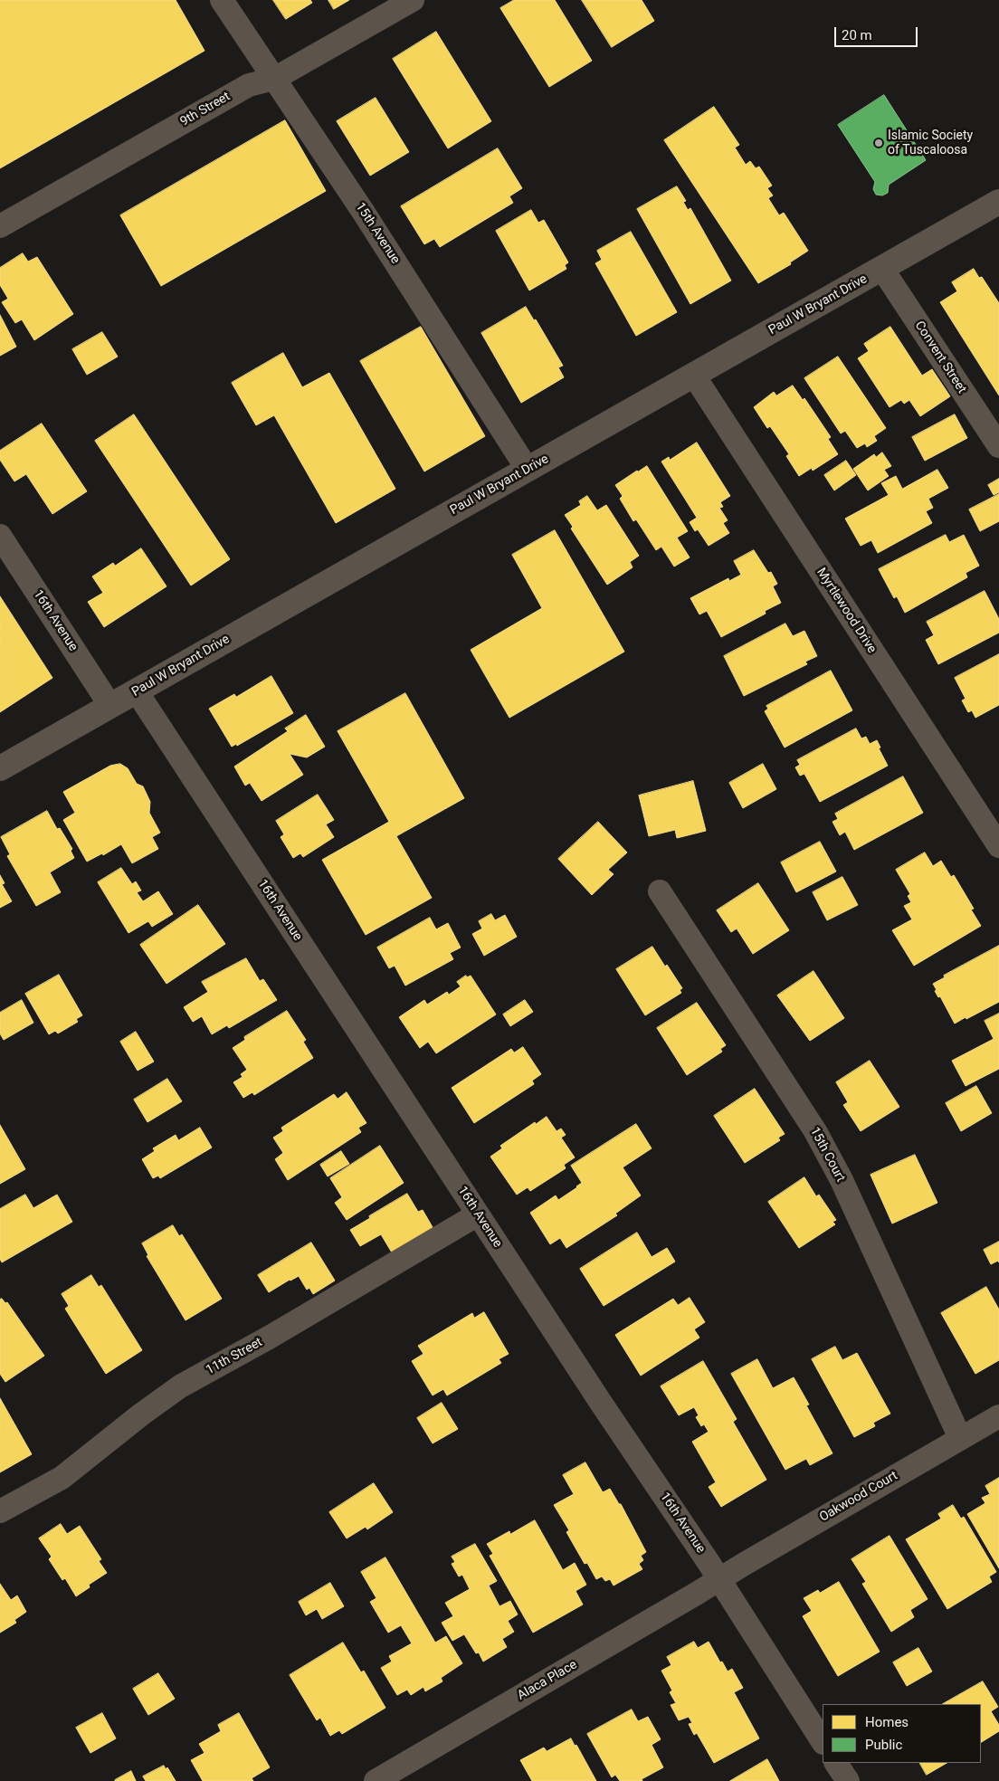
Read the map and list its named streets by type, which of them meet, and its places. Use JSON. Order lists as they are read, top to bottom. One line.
{"streets":{"street":["9th Street","15th Avenue","Paul W Bryant Drive","Convent Street","Myrtlewood Drive","16th Avenue","15th Court","11th Street","Oakwood Court","Alaca Place"]},"crossings":[["9th Street","15th Avenue"],["15th Avenue","Paul W Bryant Drive"],["Paul W Bryant Drive","Convent Street"],["Paul W Bryant Drive","Myrtlewood Drive"],["Paul W Bryant Drive","16th Avenue"],["16th Avenue","11th Street"],["16th Avenue","Oakwood Court"],["16th Avenue","Alaca Place"],["15th Court","Oakwood Court"],["Oakwood Court","Alaca Place"]],"places":["Islamic Society of Tuscaloosa"],"legend":["Homes","Public"],"scale_bar":"20 m"}
